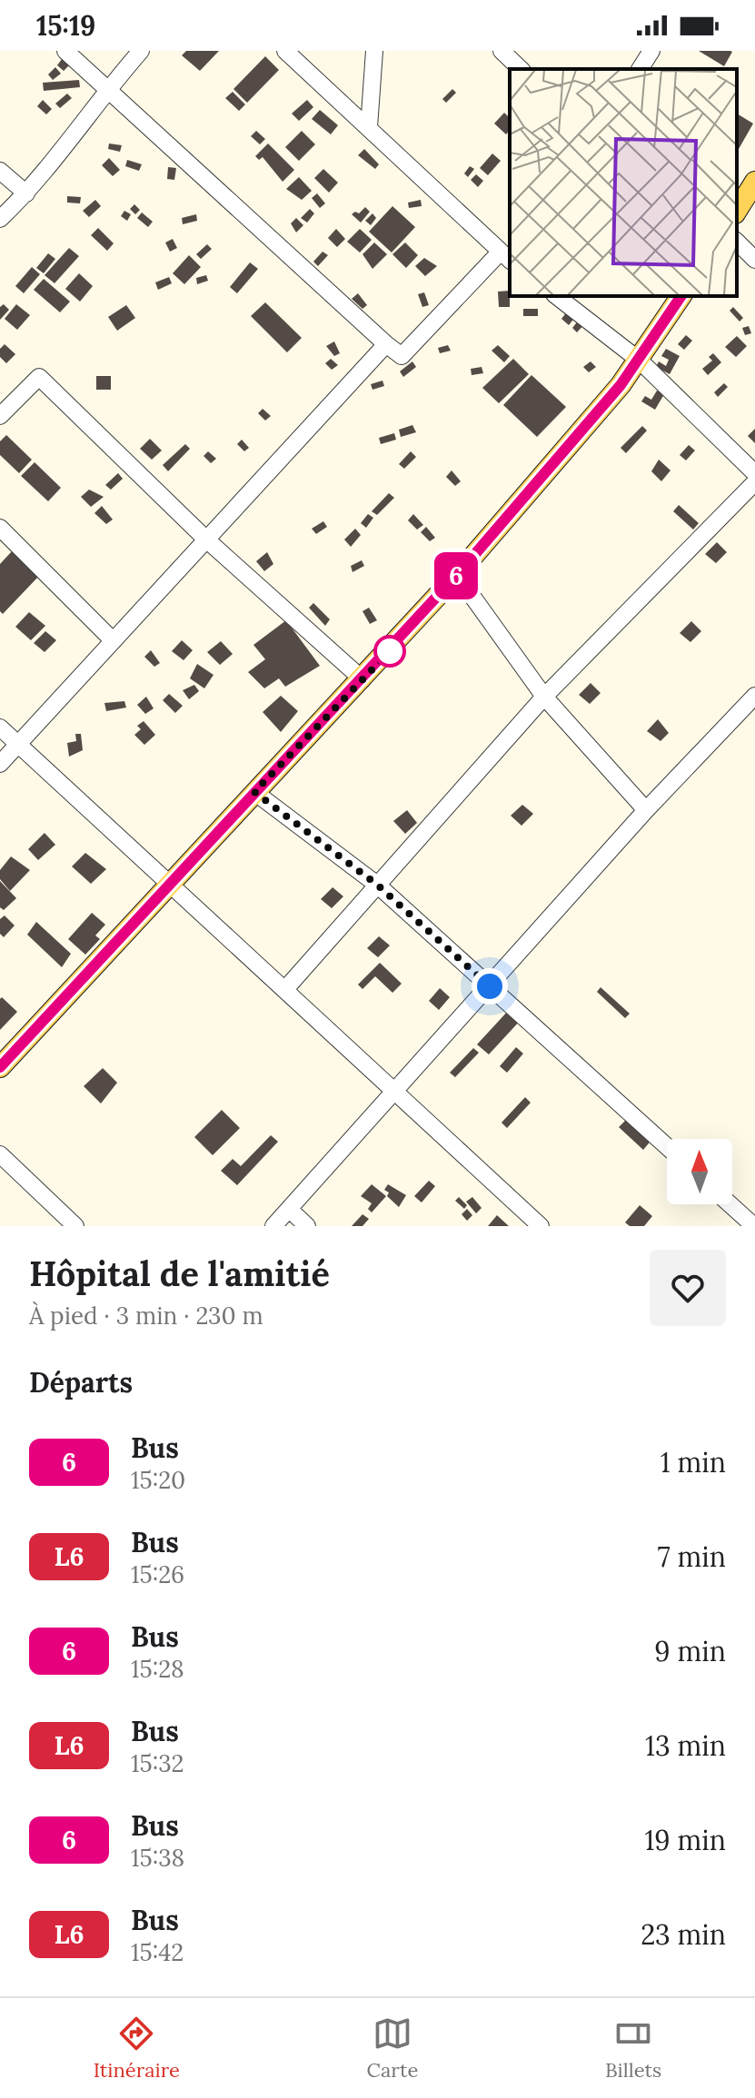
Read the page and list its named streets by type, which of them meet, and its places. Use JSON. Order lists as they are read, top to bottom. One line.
{"lines":["bus line 6"],"north":"top","page":{"status":"15:19","on_map":"6","heading":[["Hôpital de l'amitié","À pied · 3 min · 230 m"],"Départs"],"list":[{"mark":"6","name":"Bus","note":"15:20","value":"1 min"},{"mark":"L6","name":"Bus","note":"15:26","value":"7 min"},{"mark":"6","name":"Bus","note":"15:28","value":"9 min"},{"mark":"L6","name":"Bus","note":"15:32","value":"13 min"},{"mark":"6","name":"Bus","note":"15:38","value":"19 min"},{"mark":"L6","name":"Bus","note":"15:42","value":"23 min"}],"tabs":["Itinéraire","Carte","Billets"]}}
